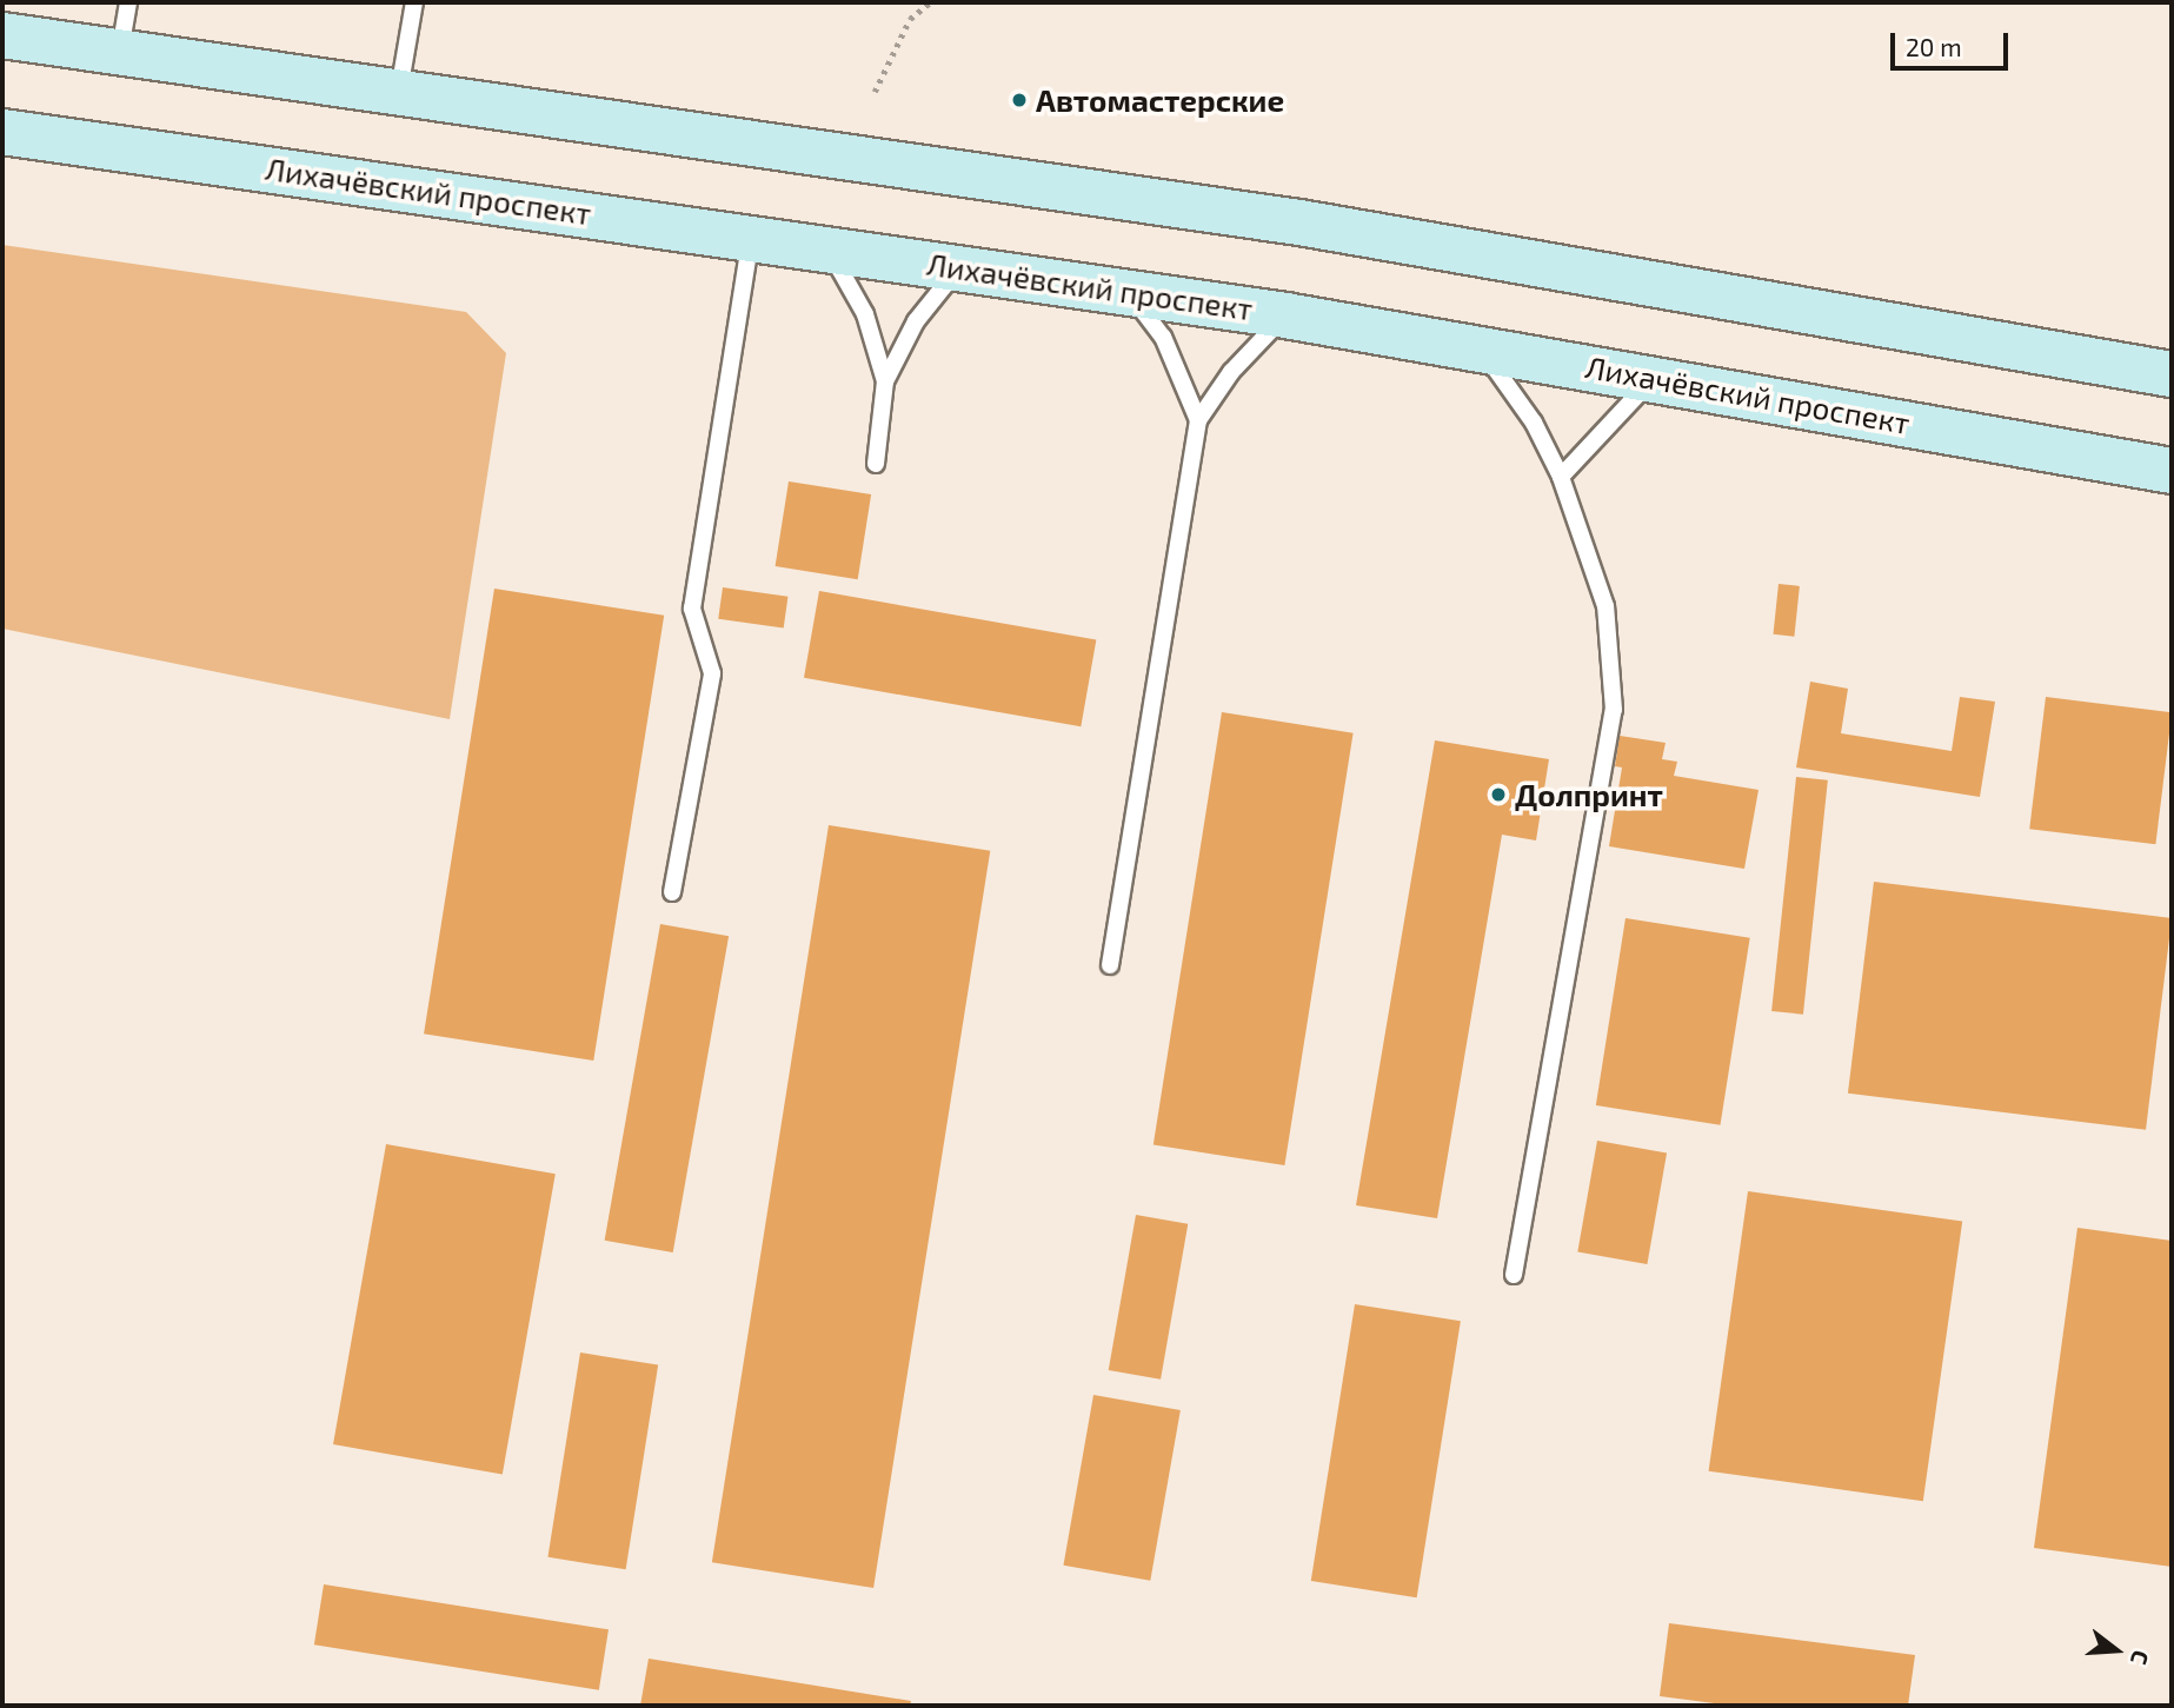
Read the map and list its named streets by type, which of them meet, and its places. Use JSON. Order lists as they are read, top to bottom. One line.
{"streets":{"main road":["Лихачёвский проспект"]},"places":["Автомастерские","Долпринт"],"scale_bar":"20 m","north":"right"}
